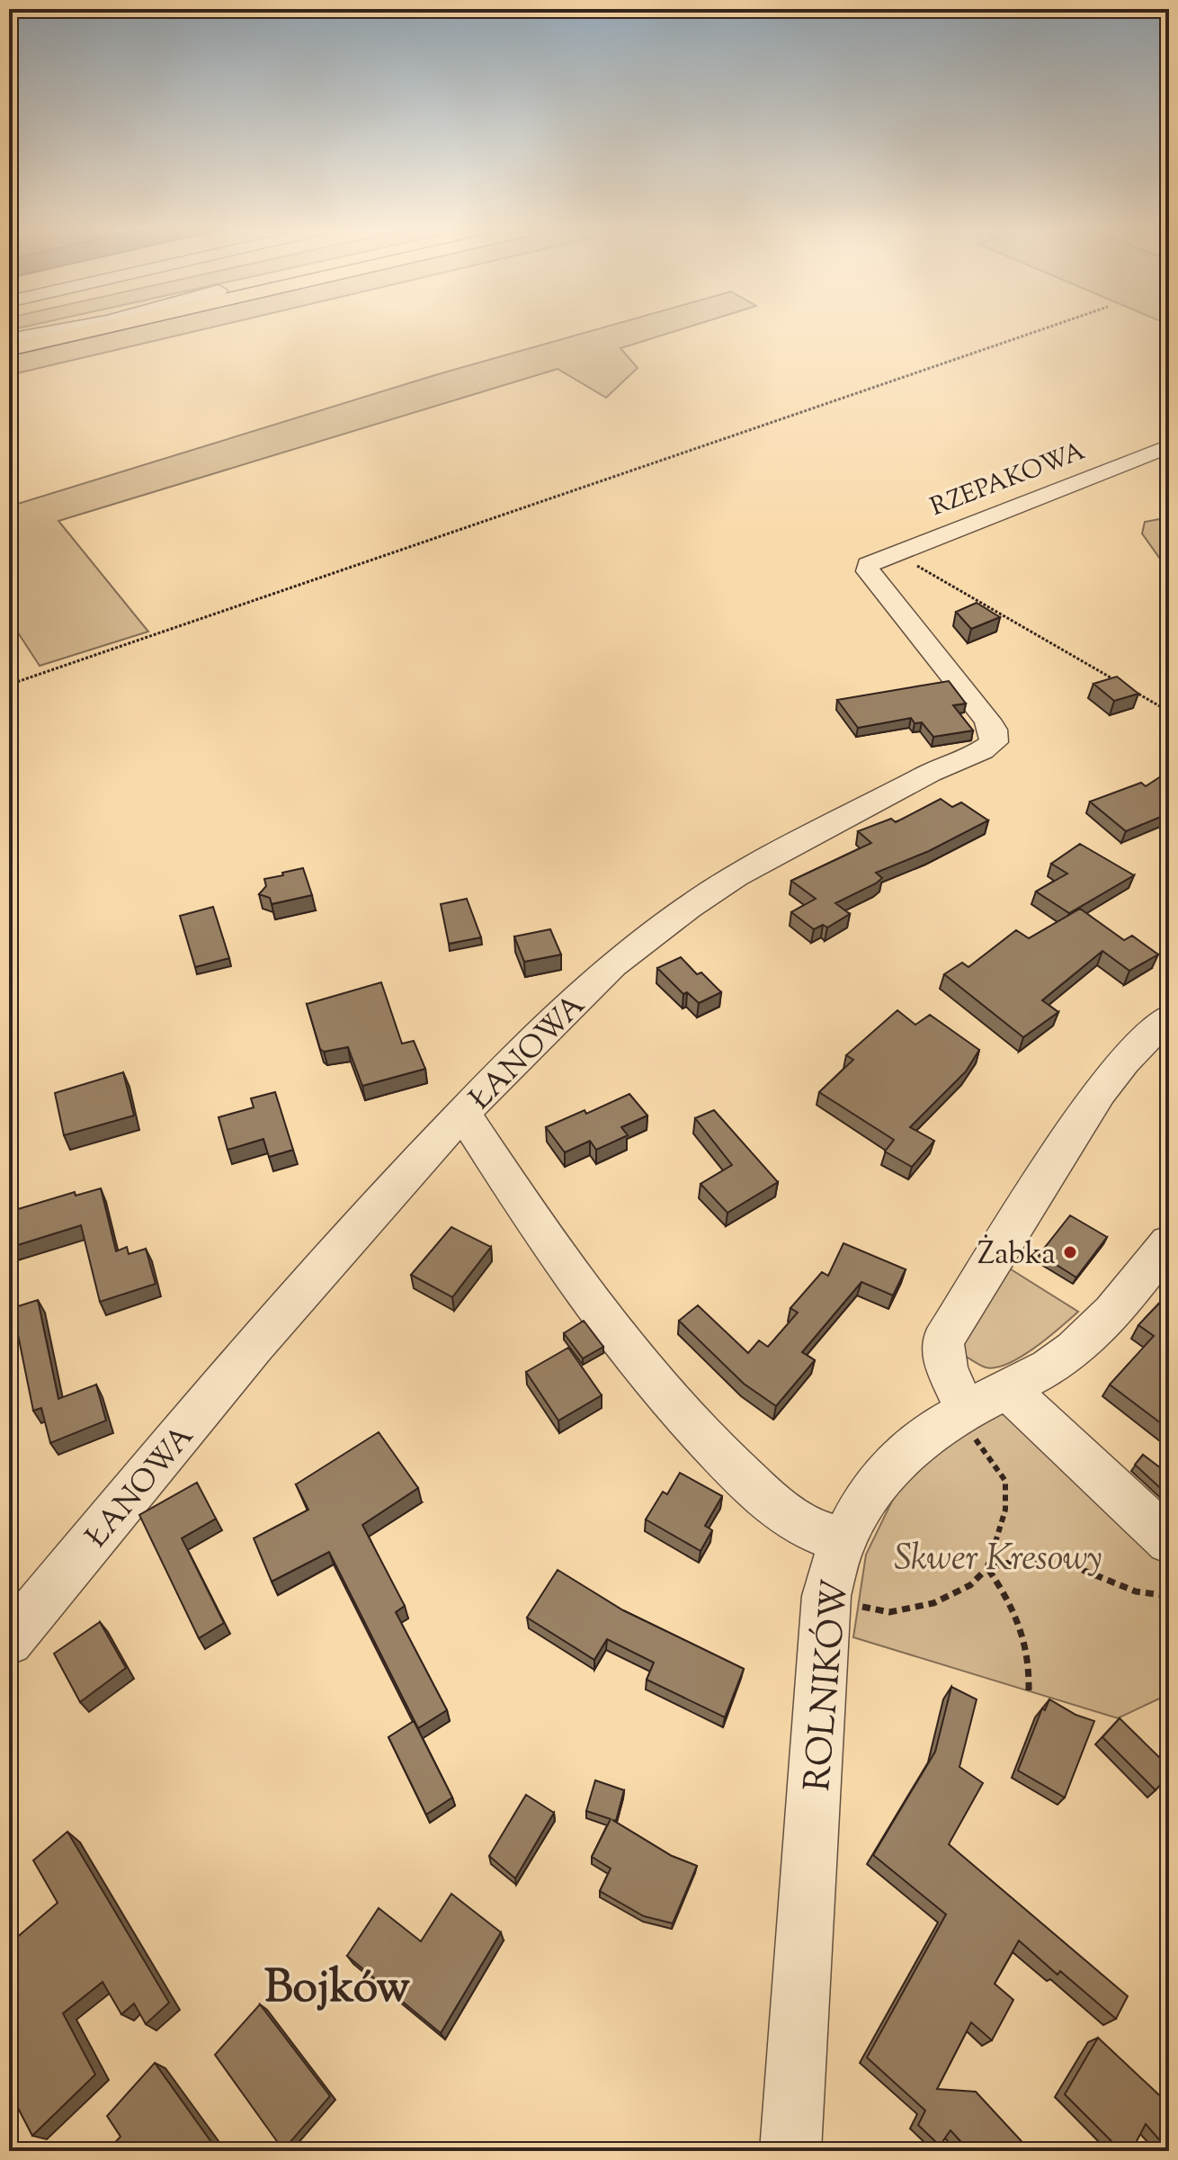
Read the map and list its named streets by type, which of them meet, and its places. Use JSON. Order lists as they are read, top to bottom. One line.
{"streets":{"street":["RZEPAKOWA","ŁANOWA","ROLNIKÓW"]},"crossings":[["RZEPAKOWA","ŁANOWA"]],"districts":["Bojków"],"parks":["Skwer Kresowy"],"places":["Żabka"]}
